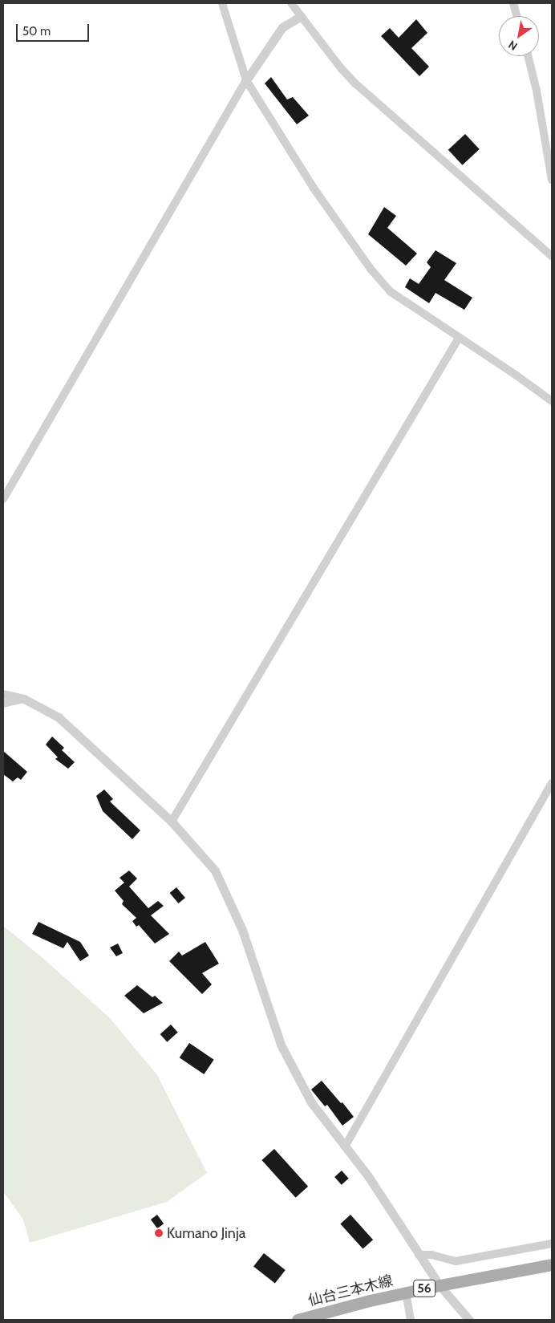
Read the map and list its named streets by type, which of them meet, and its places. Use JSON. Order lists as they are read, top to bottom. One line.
{"streets":{"main road":["56","仙台三本木線"]},"places":["Kumano Jinja"],"scale_bar":"50 m","north":"bottom left"}
